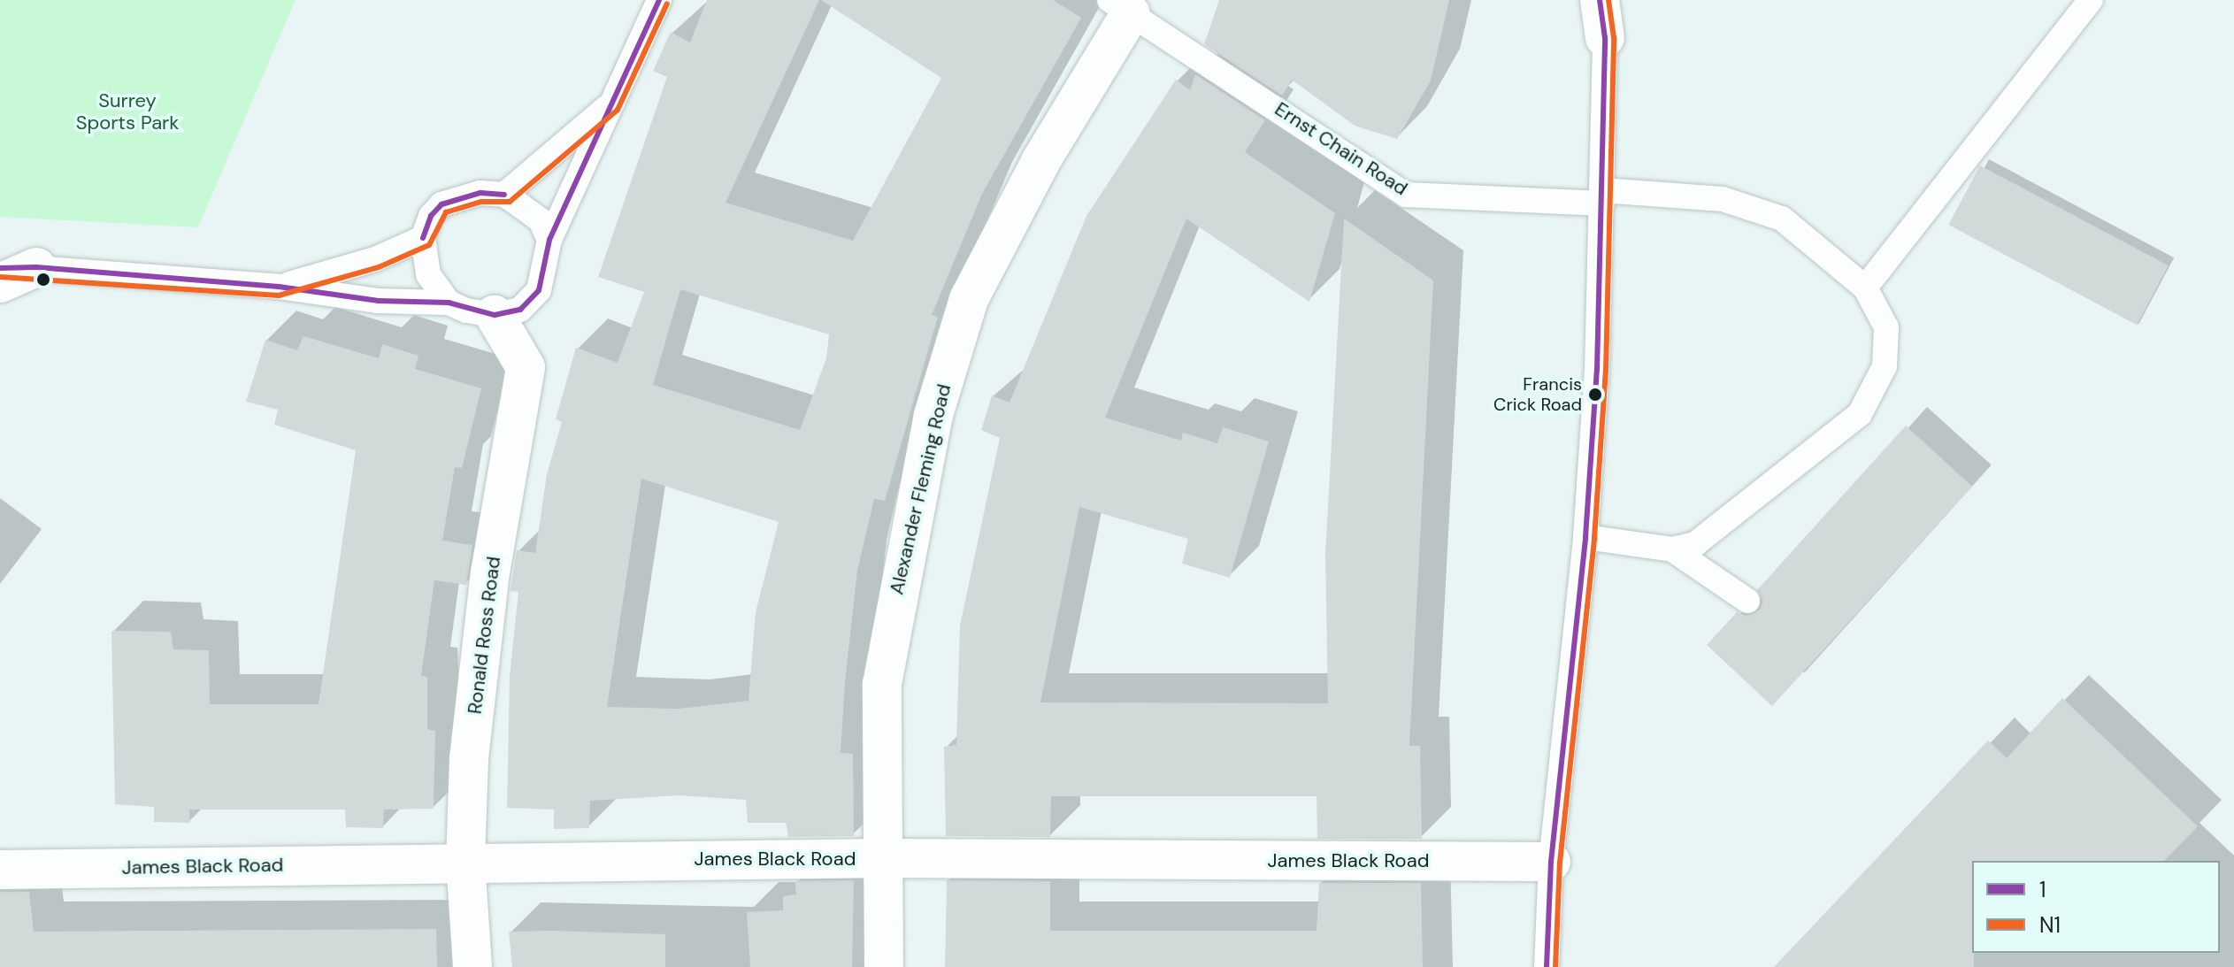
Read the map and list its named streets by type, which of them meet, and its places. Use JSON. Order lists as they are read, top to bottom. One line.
{"streets":{"street":["Alexander Fleming Road","Ronald Ross Road","James Black Road"],"lane":["Ernst Chain Road"]},"crossings":[["Ernst Chain Road","Alexander Fleming Road"],["Alexander Fleming Road","James Black Road"],["Ronald Ross Road","James Black Road"]],"parks":["Surrey Sports Park"],"places":["Francis Crick Road"],"lines":["transit line 1","transit line N1"],"legend":["1","N1"]}
